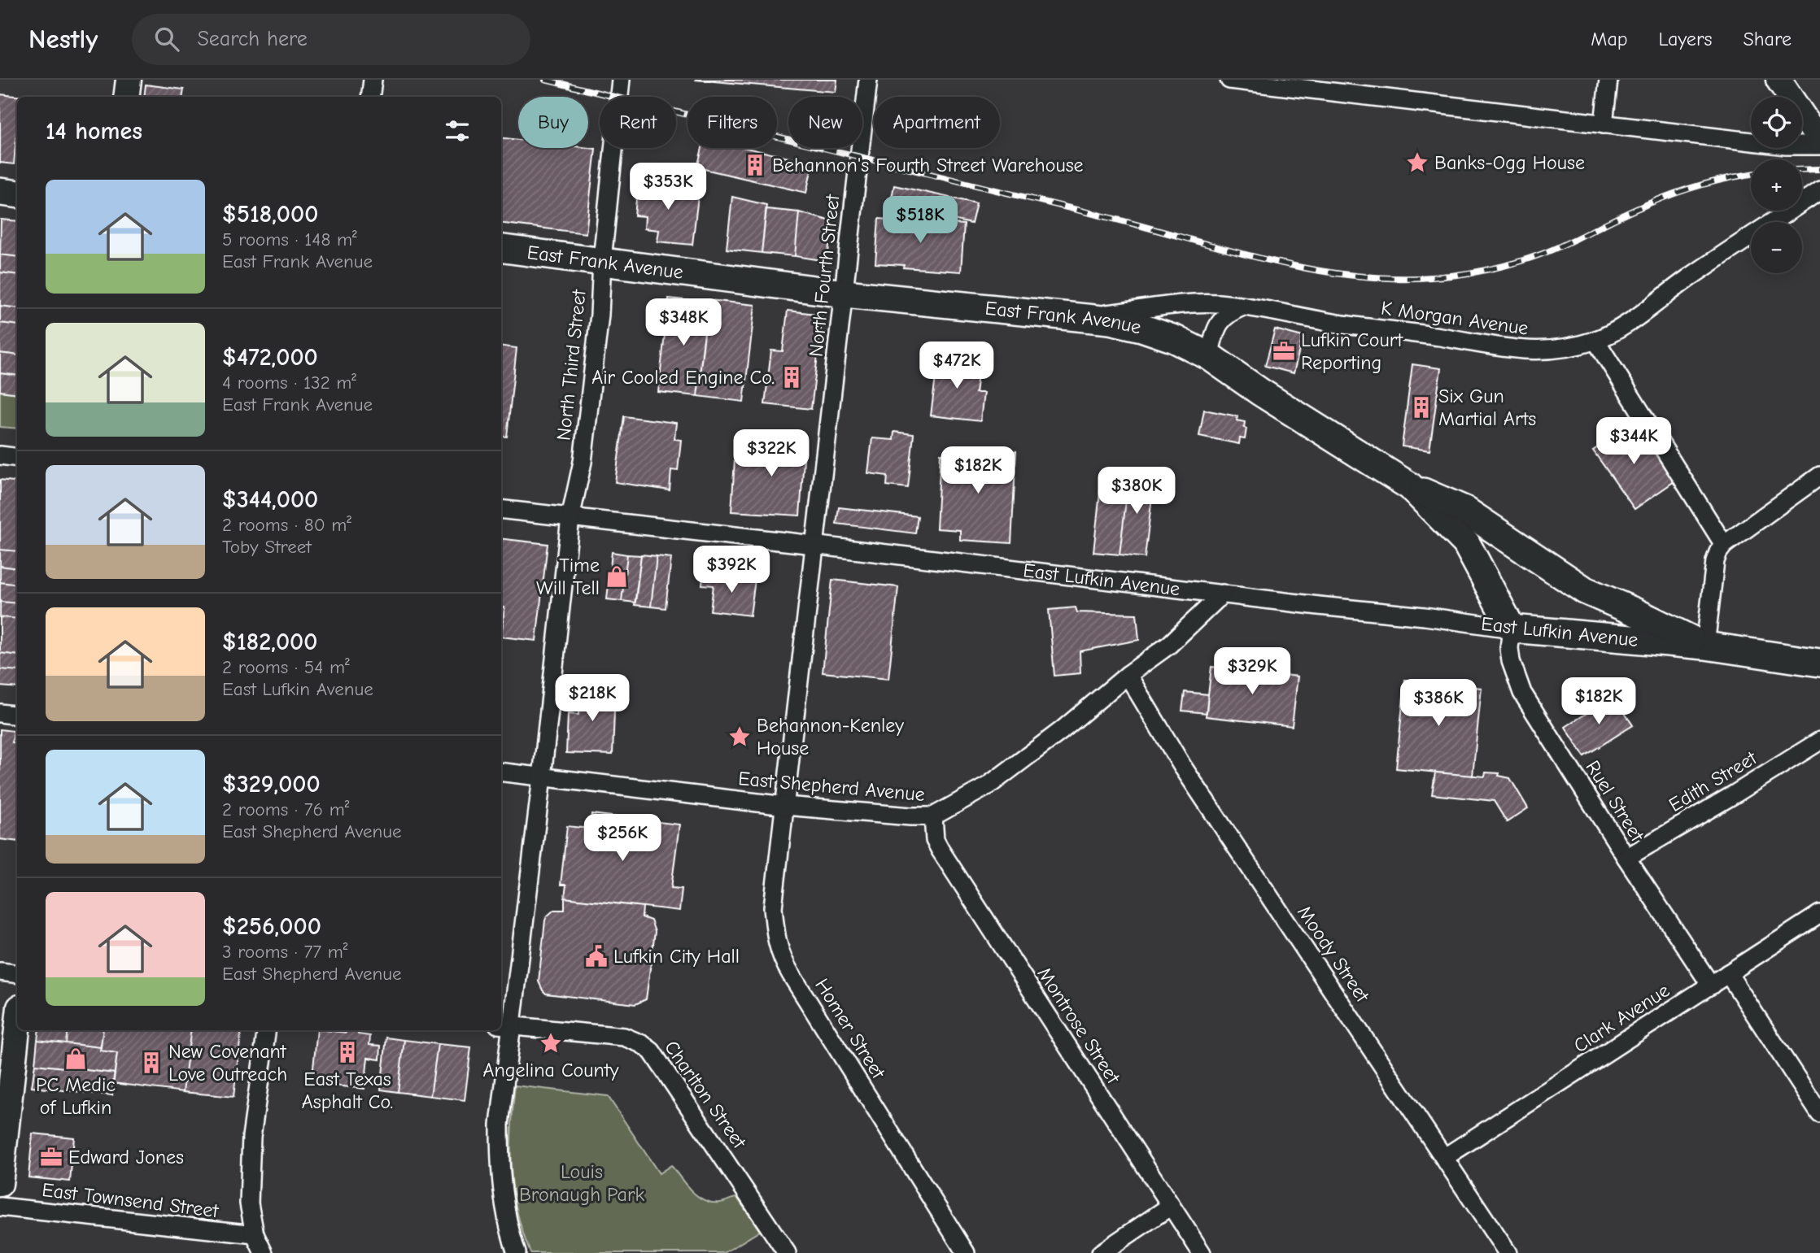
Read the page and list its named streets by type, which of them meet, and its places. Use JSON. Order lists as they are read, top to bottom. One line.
{"streets":{"main road":["East Frank Avenue","East Lufkin Avenue"],"street":["North Fourth Street","K Morgan Avenue","North Third Street","Edith Street","East Shepherd Avenue","Ruel Street","Moody Street","Clark Avenue","Montrose Street","Homer Street","Charlton Street","East Townsend Street"]},"crossings":[["East Frank Avenue","North Fourth Street"],["East Frank Avenue","K Morgan Avenue"],["East Frank Avenue","North Third Street"],["East Frank Avenue","East Lufkin Avenue"],["East Frank Avenue","Ruel Street"],["North Fourth Street","East Lufkin Avenue"],["North Fourth Street","East Shepherd Avenue"],["North Fourth Street","Homer Street"],["North Third Street","East Lufkin Avenue"],["North Third Street","East Shepherd Avenue"],["North Third Street","Charlton Street"],["East Lufkin Avenue","East Shepherd Avenue"],["East Lufkin Avenue","Ruel Street"],["Edith Street","Ruel Street"],["East Shepherd Avenue","Moody Street"],["East Shepherd Avenue","Montrose Street"],["East Shepherd Avenue","Homer Street"],["Ruel Street","Clark Avenue"],["Moody Street","Clark Avenue"]],"parks":["Louis Bronaugh Park"],"places":{"place":["Banks-Ogg House","Behannon-Kenley House","Angelina County"],"building":["Behannon's Fourth Street Warehouse","Air Cooled Engine Co.","Six Gun Martial Arts","East Texas Asphalt Co.","New Covenant Love Outreach"],"office":["Lufkin Court Reporting","Edward Jones"],"shop":["Time Will Tell","PC Medic of Lufkin"],"public building":["Lufkin City Hall"]},"page":{"header":"Nestly","search":"Search here","nav":["Map","Layers","Share"],"map_buttons":["+","−"],"chip":["Buy","Rent","Filters","New","Apartment"],"heading":"14 homes","price":["$353K","$518K","$348K","$472K","$344K","$322K","$182K","$380K","$392K","$329K","$218K","$182K","$386K","$256K"],"list":[{"name":"$518,000","note":"5 rooms · 148 m² · East Frank Avenue"},{"name":"$472,000","note":"4 rooms · 132 m² · East Frank Avenue"},{"name":"$344,000","note":"2 rooms · 80 m² · Toby Street"},{"name":"$182,000","note":"2 rooms · 54 m² · East Lufkin Avenue"},{"name":"$329,000","note":"2 rooms · 76 m² · East Shepherd Avenue"},{"name":"$256,000","note":"3 rooms · 77 m² · East Shepherd Avenue"}]}}
